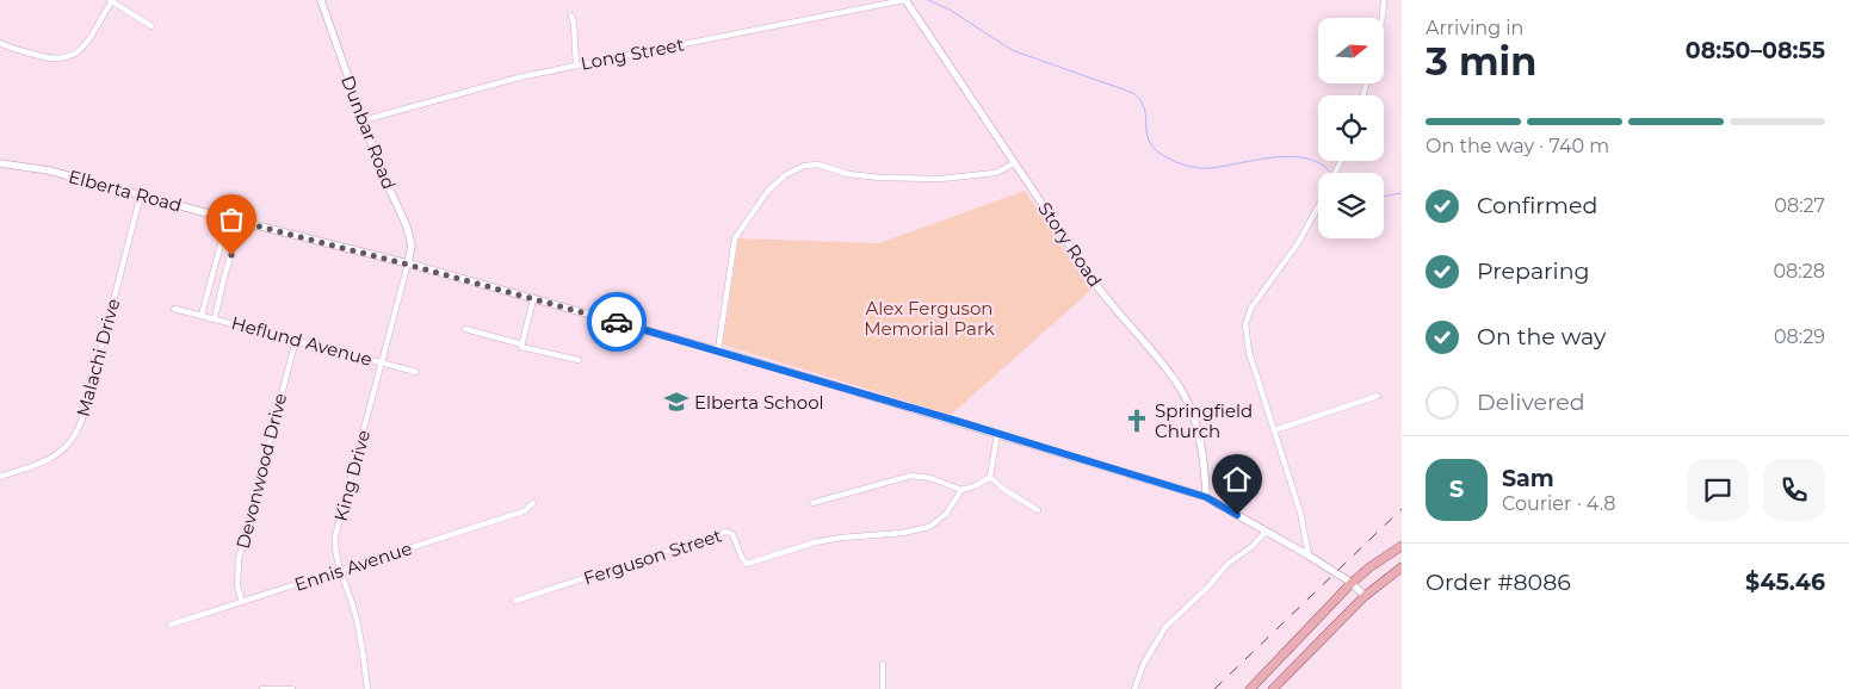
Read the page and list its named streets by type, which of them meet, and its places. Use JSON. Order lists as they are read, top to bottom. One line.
{"streets":{"street":["Long Street","Dunbar Road","Elberta Road","Story Road","Heflund Avenue","Malachi Drive","Devonwood Drive","King Drive","Ferguson Street","Ennis Avenue"]},"crossings":[["Long Street","Dunbar Road"],["Long Street","Story Road"],["Dunbar Road","Elberta Road"],["Dunbar Road","King Drive"],["Elberta Road","Story Road"],["Elberta Road","Heflund Avenue"],["Elberta Road","Malachi Drive"],["Elberta Road","King Drive"],["Heflund Avenue","Devonwood Drive"],["Heflund Avenue","King Drive"],["Devonwood Drive","Ennis Avenue"],["King Drive","Ennis Avenue"]],"parks":["Alex Ferguson Memorial Park"],"places":{"school or university":["Elberta School"],"church":["Springfield Church"]},"north":"right","page":{"heading":["3 min","Arriving in","08:50–08:55"],"panel":["Sam","Courier · 4.8","Order #8086","$45.46"],"bar":"On the way · 740 m","list":[["Confirmed","08:27"],["Preparing","08:28"],["On the way","08:29"],"Delivered"],"round":"S"}}
